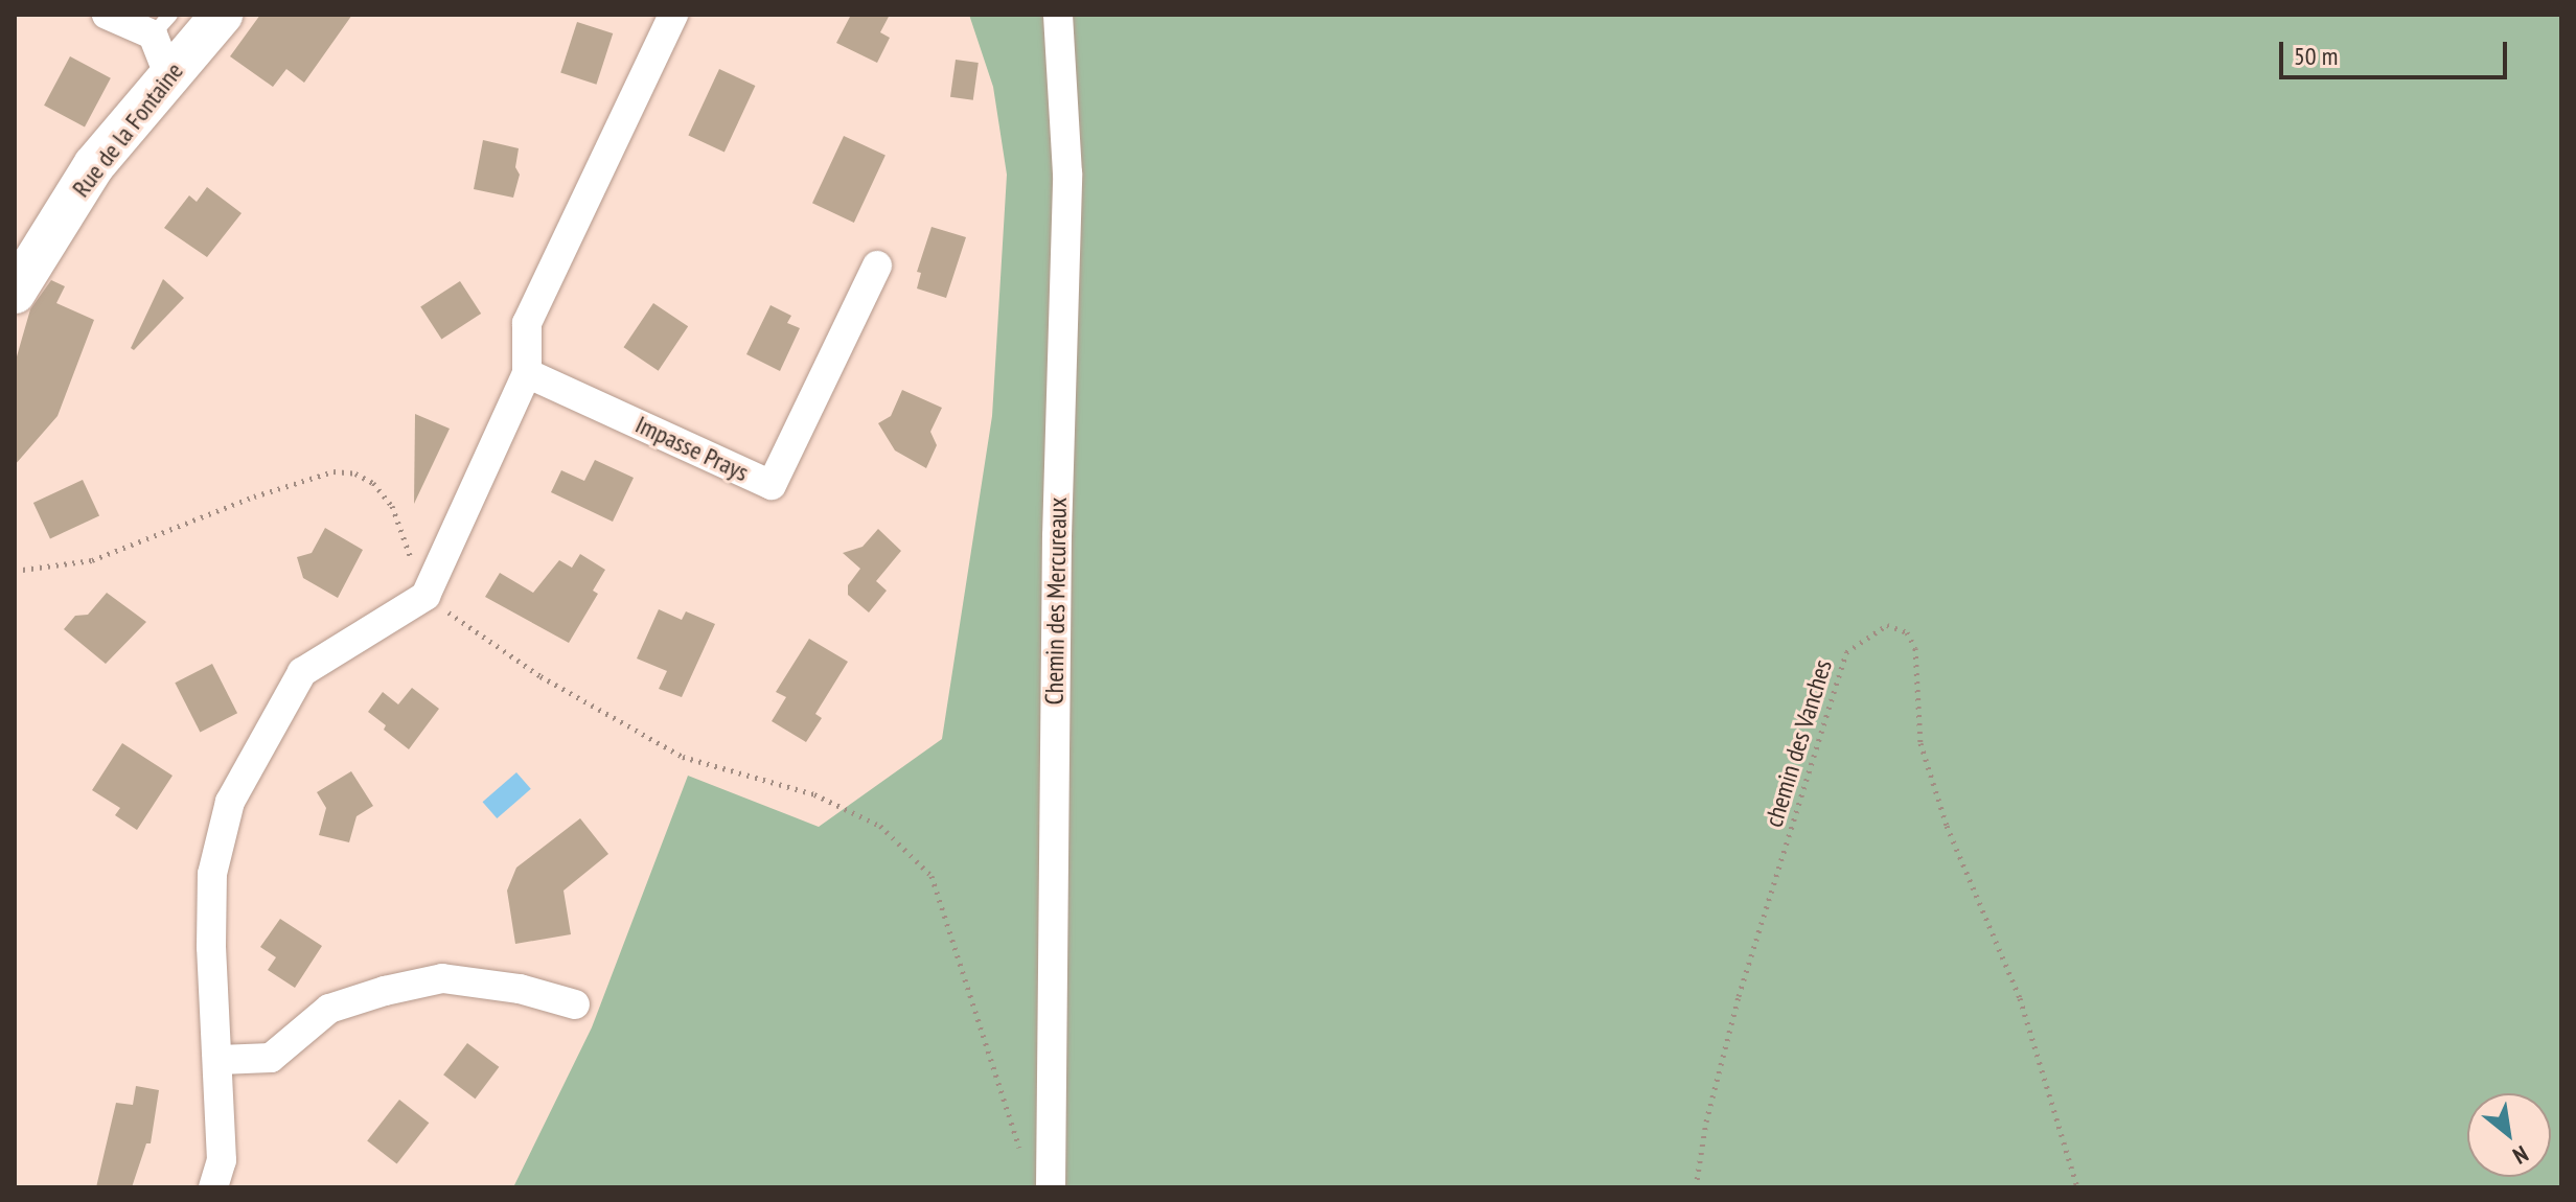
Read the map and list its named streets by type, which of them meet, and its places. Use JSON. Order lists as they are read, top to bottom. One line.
{"streets":{"street":["Rue de la Fontaine","Impasse Prays","Chemin des Mercureaux"],"path":["chemin des Vanches"]},"scale_bar":"50 m","north":"bottom right"}
